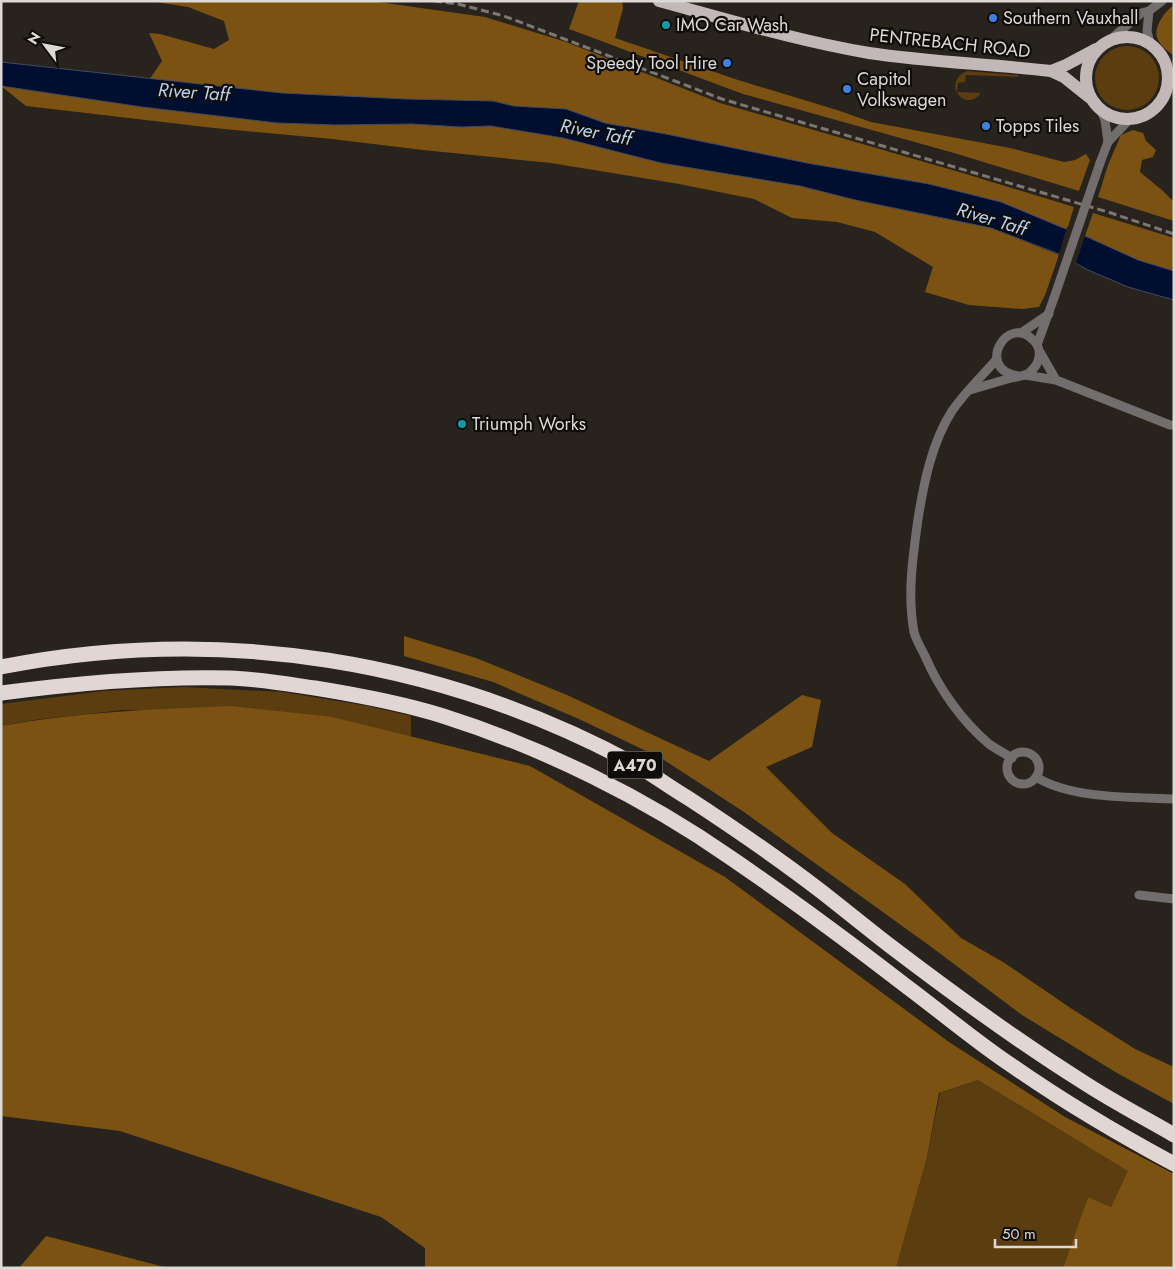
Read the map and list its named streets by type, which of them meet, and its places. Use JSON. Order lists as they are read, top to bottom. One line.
{"streets":{"highway":["A470"],"main road":["PENTREBACH ROAD"]},"water":["River Taff"],"places":["Southern Vauxhall","IMO Car Wash","Speedy Tool Hire","Capitol Volkswagen","Topps Tiles","Triumph Works"],"scale_bar":"50 m","north":"top left"}
